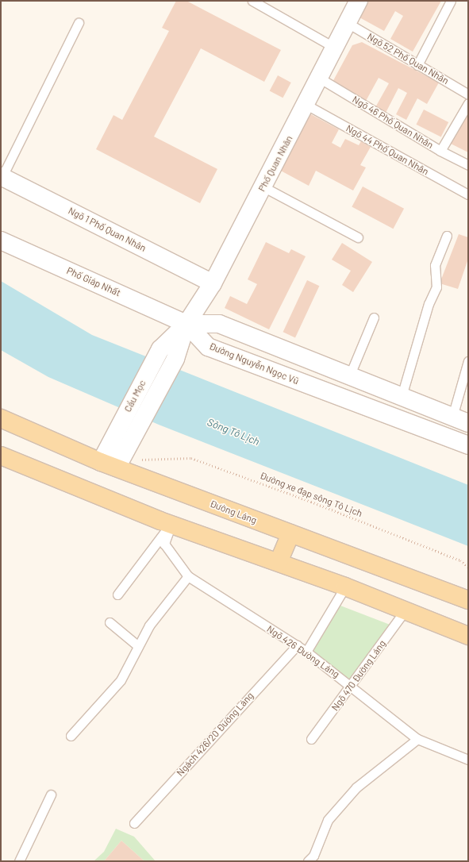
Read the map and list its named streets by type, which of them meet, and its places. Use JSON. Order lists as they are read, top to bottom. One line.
{"streets":{"main road":["Đường Láng"],"street":["Phố Quan Nhân","Ngõ 1 Phố Quan Nhân","Phố Giáp Nhất","Đường Nguyễn Ngọc Vũ","Cầu Mọc"],"lane":["Ngõ 52 Phố Quan Nhân","Ngõ 46 Phố Quan Nhân","Ngõ 44 Phố Quan Nhân","Ngõ 426 Đường Láng","Ngõ 470 Đường Láng","Ngách 426/20 Đường Láng"],"path":["Đường xe đạp sông Tô Lịch"]},"crossings":[["Ngõ 52 Phố Quan Nhân","Phố Quan Nhân"],["Ngõ 46 Phố Quan Nhân","Phố Quan Nhân"],["Ngõ 44 Phố Quan Nhân","Phố Quan Nhân"],["Phố Quan Nhân","Ngõ 1 Phố Quan Nhân"],["Phố Quan Nhân","Phố Giáp Nhất"],["Phố Quan Nhân","Đường Nguyễn Ngọc Vũ"],["Phố Quan Nhân","Cầu Mọc"],["Phố Giáp Nhất","Đường Nguyễn Ngọc Vũ"],["Cầu Mọc","Đường Láng"],["Ngõ 426 Đường Láng","Ngõ 470 Đường Láng"],["Ngõ 426 Đường Láng","Ngách 426/20 Đường Láng"]],"water":["Sông Tô Lịch"]}
